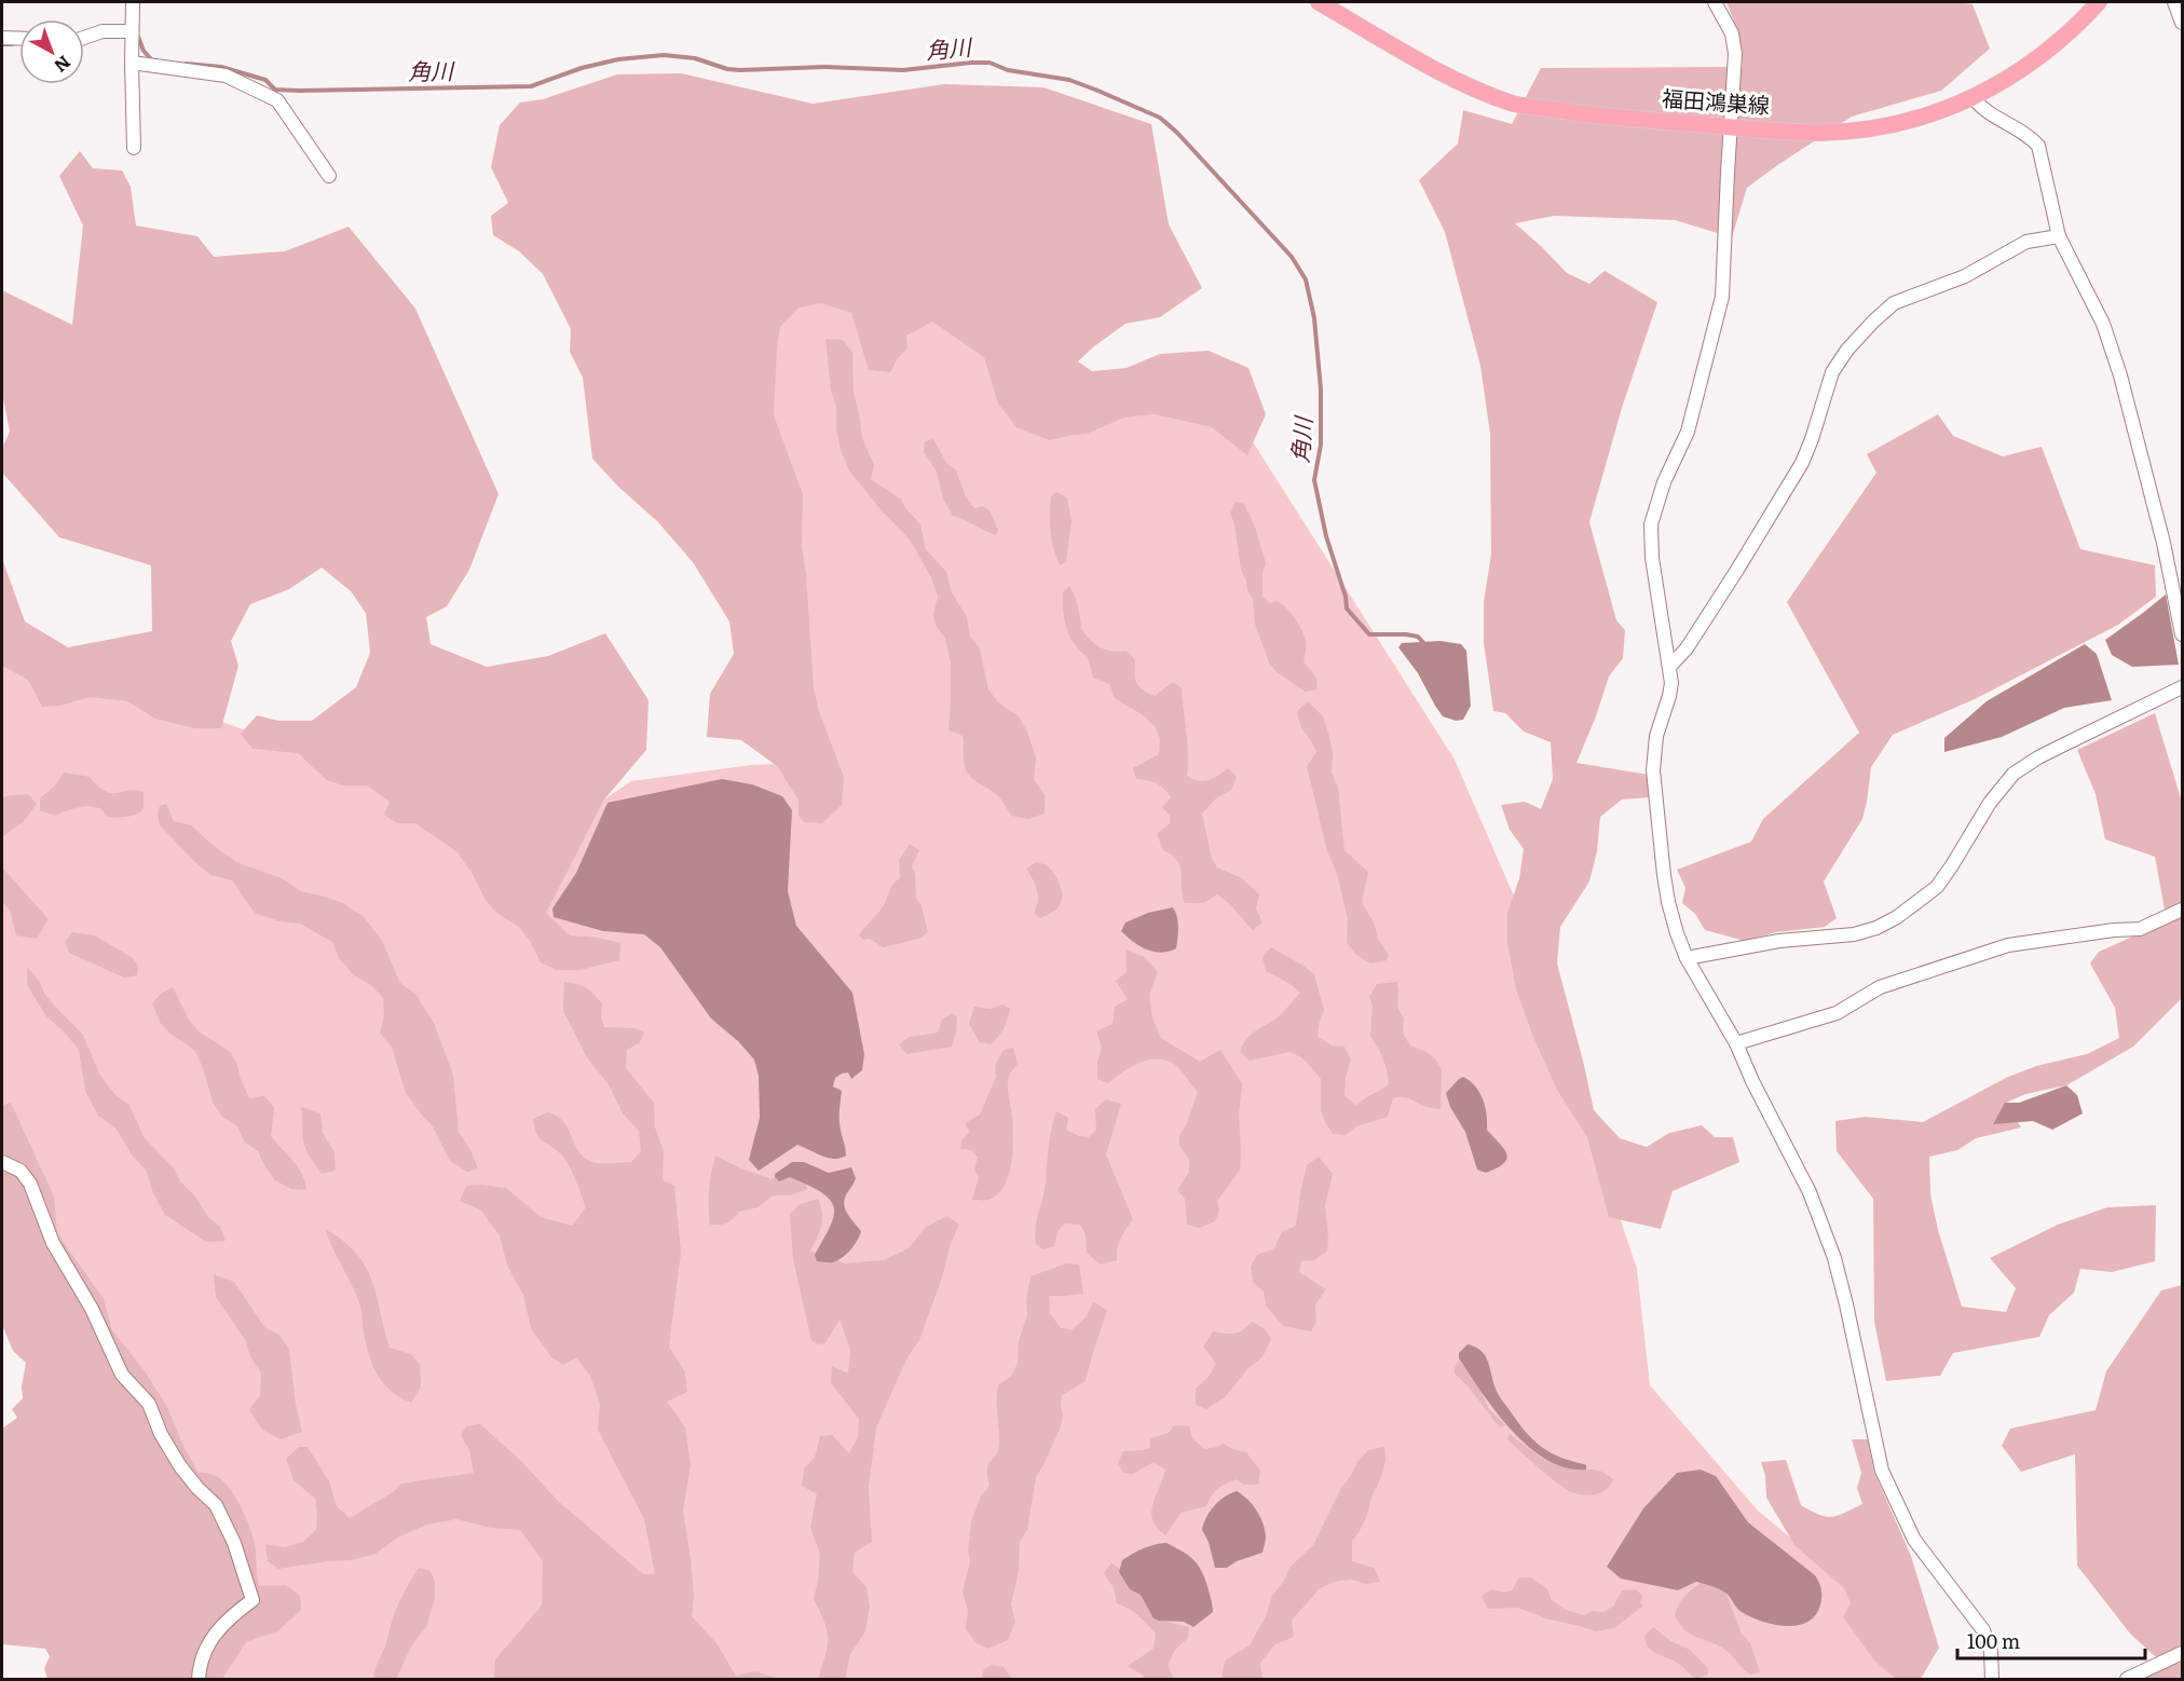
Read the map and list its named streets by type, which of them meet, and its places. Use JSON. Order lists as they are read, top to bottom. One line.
{"streets":{"main road":["福田鴻巣線"]},"water":["角川"],"scale_bar":"100 m","north":"bottom right"}
